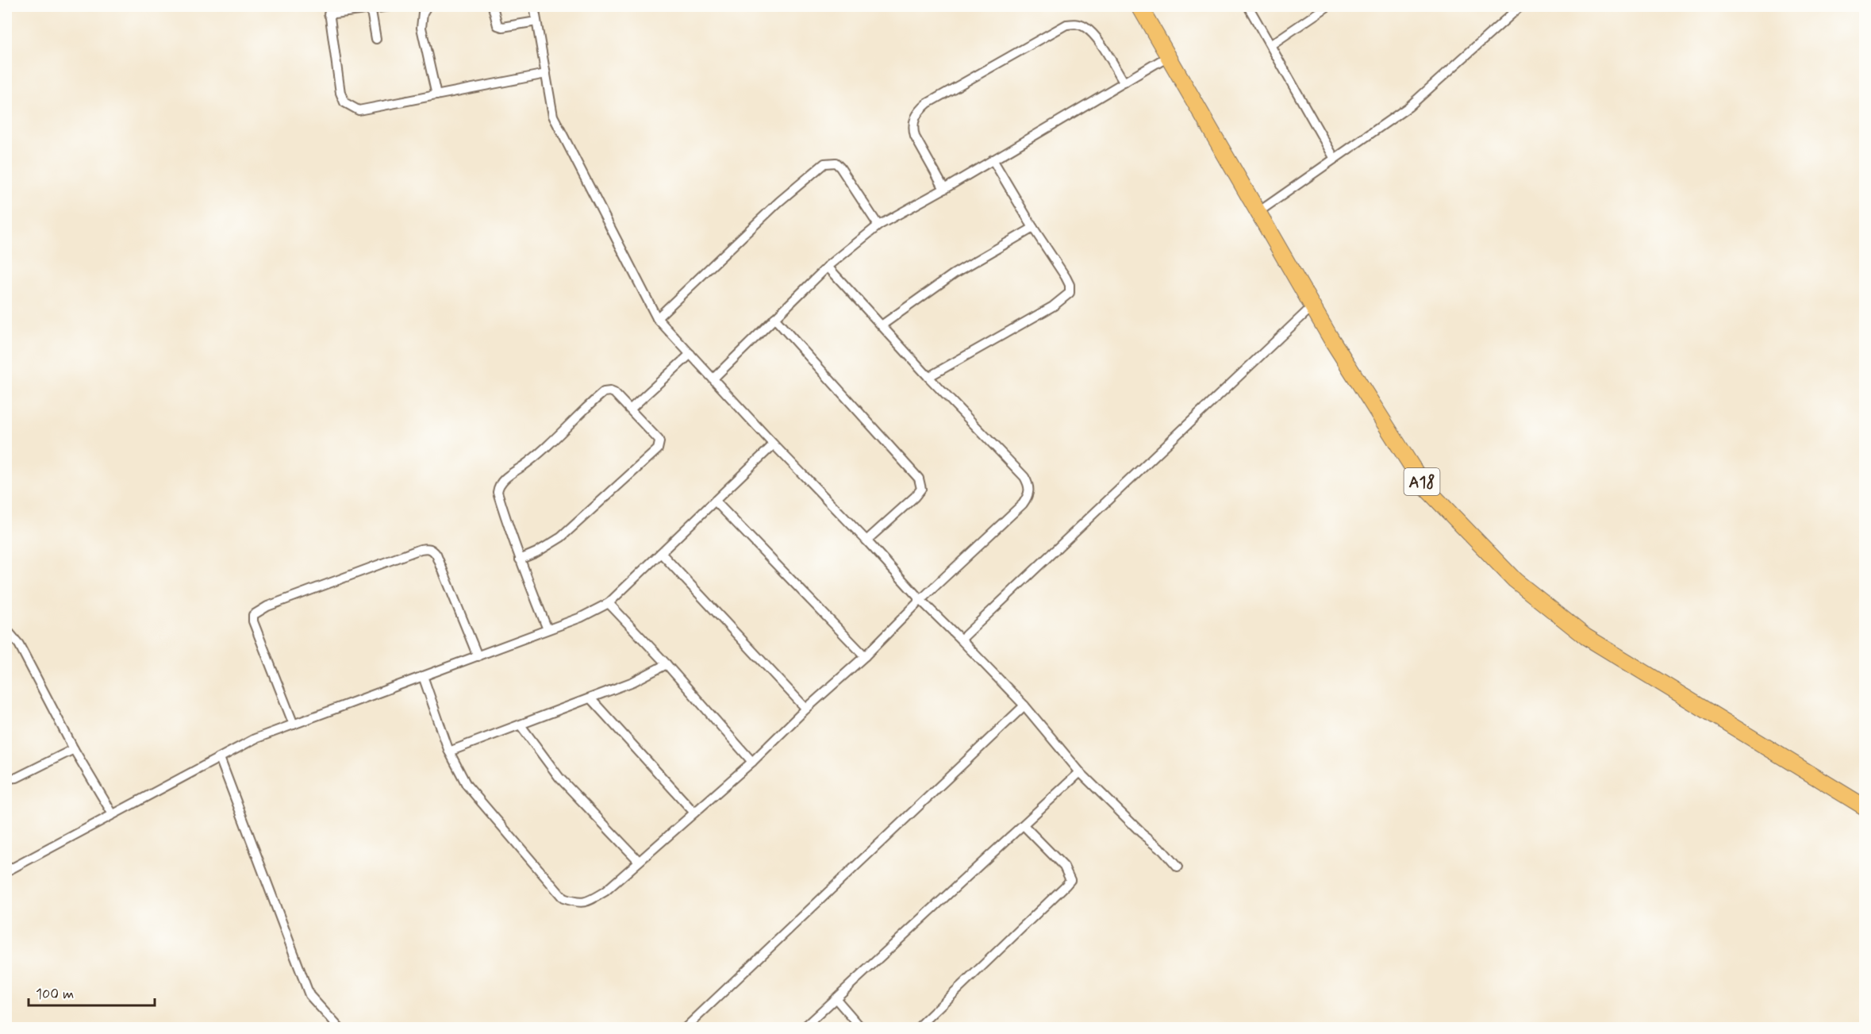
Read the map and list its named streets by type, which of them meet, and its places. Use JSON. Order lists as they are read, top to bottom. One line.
{"streets":{"highway":["A18"]},"scale_bar":"100 m"}
